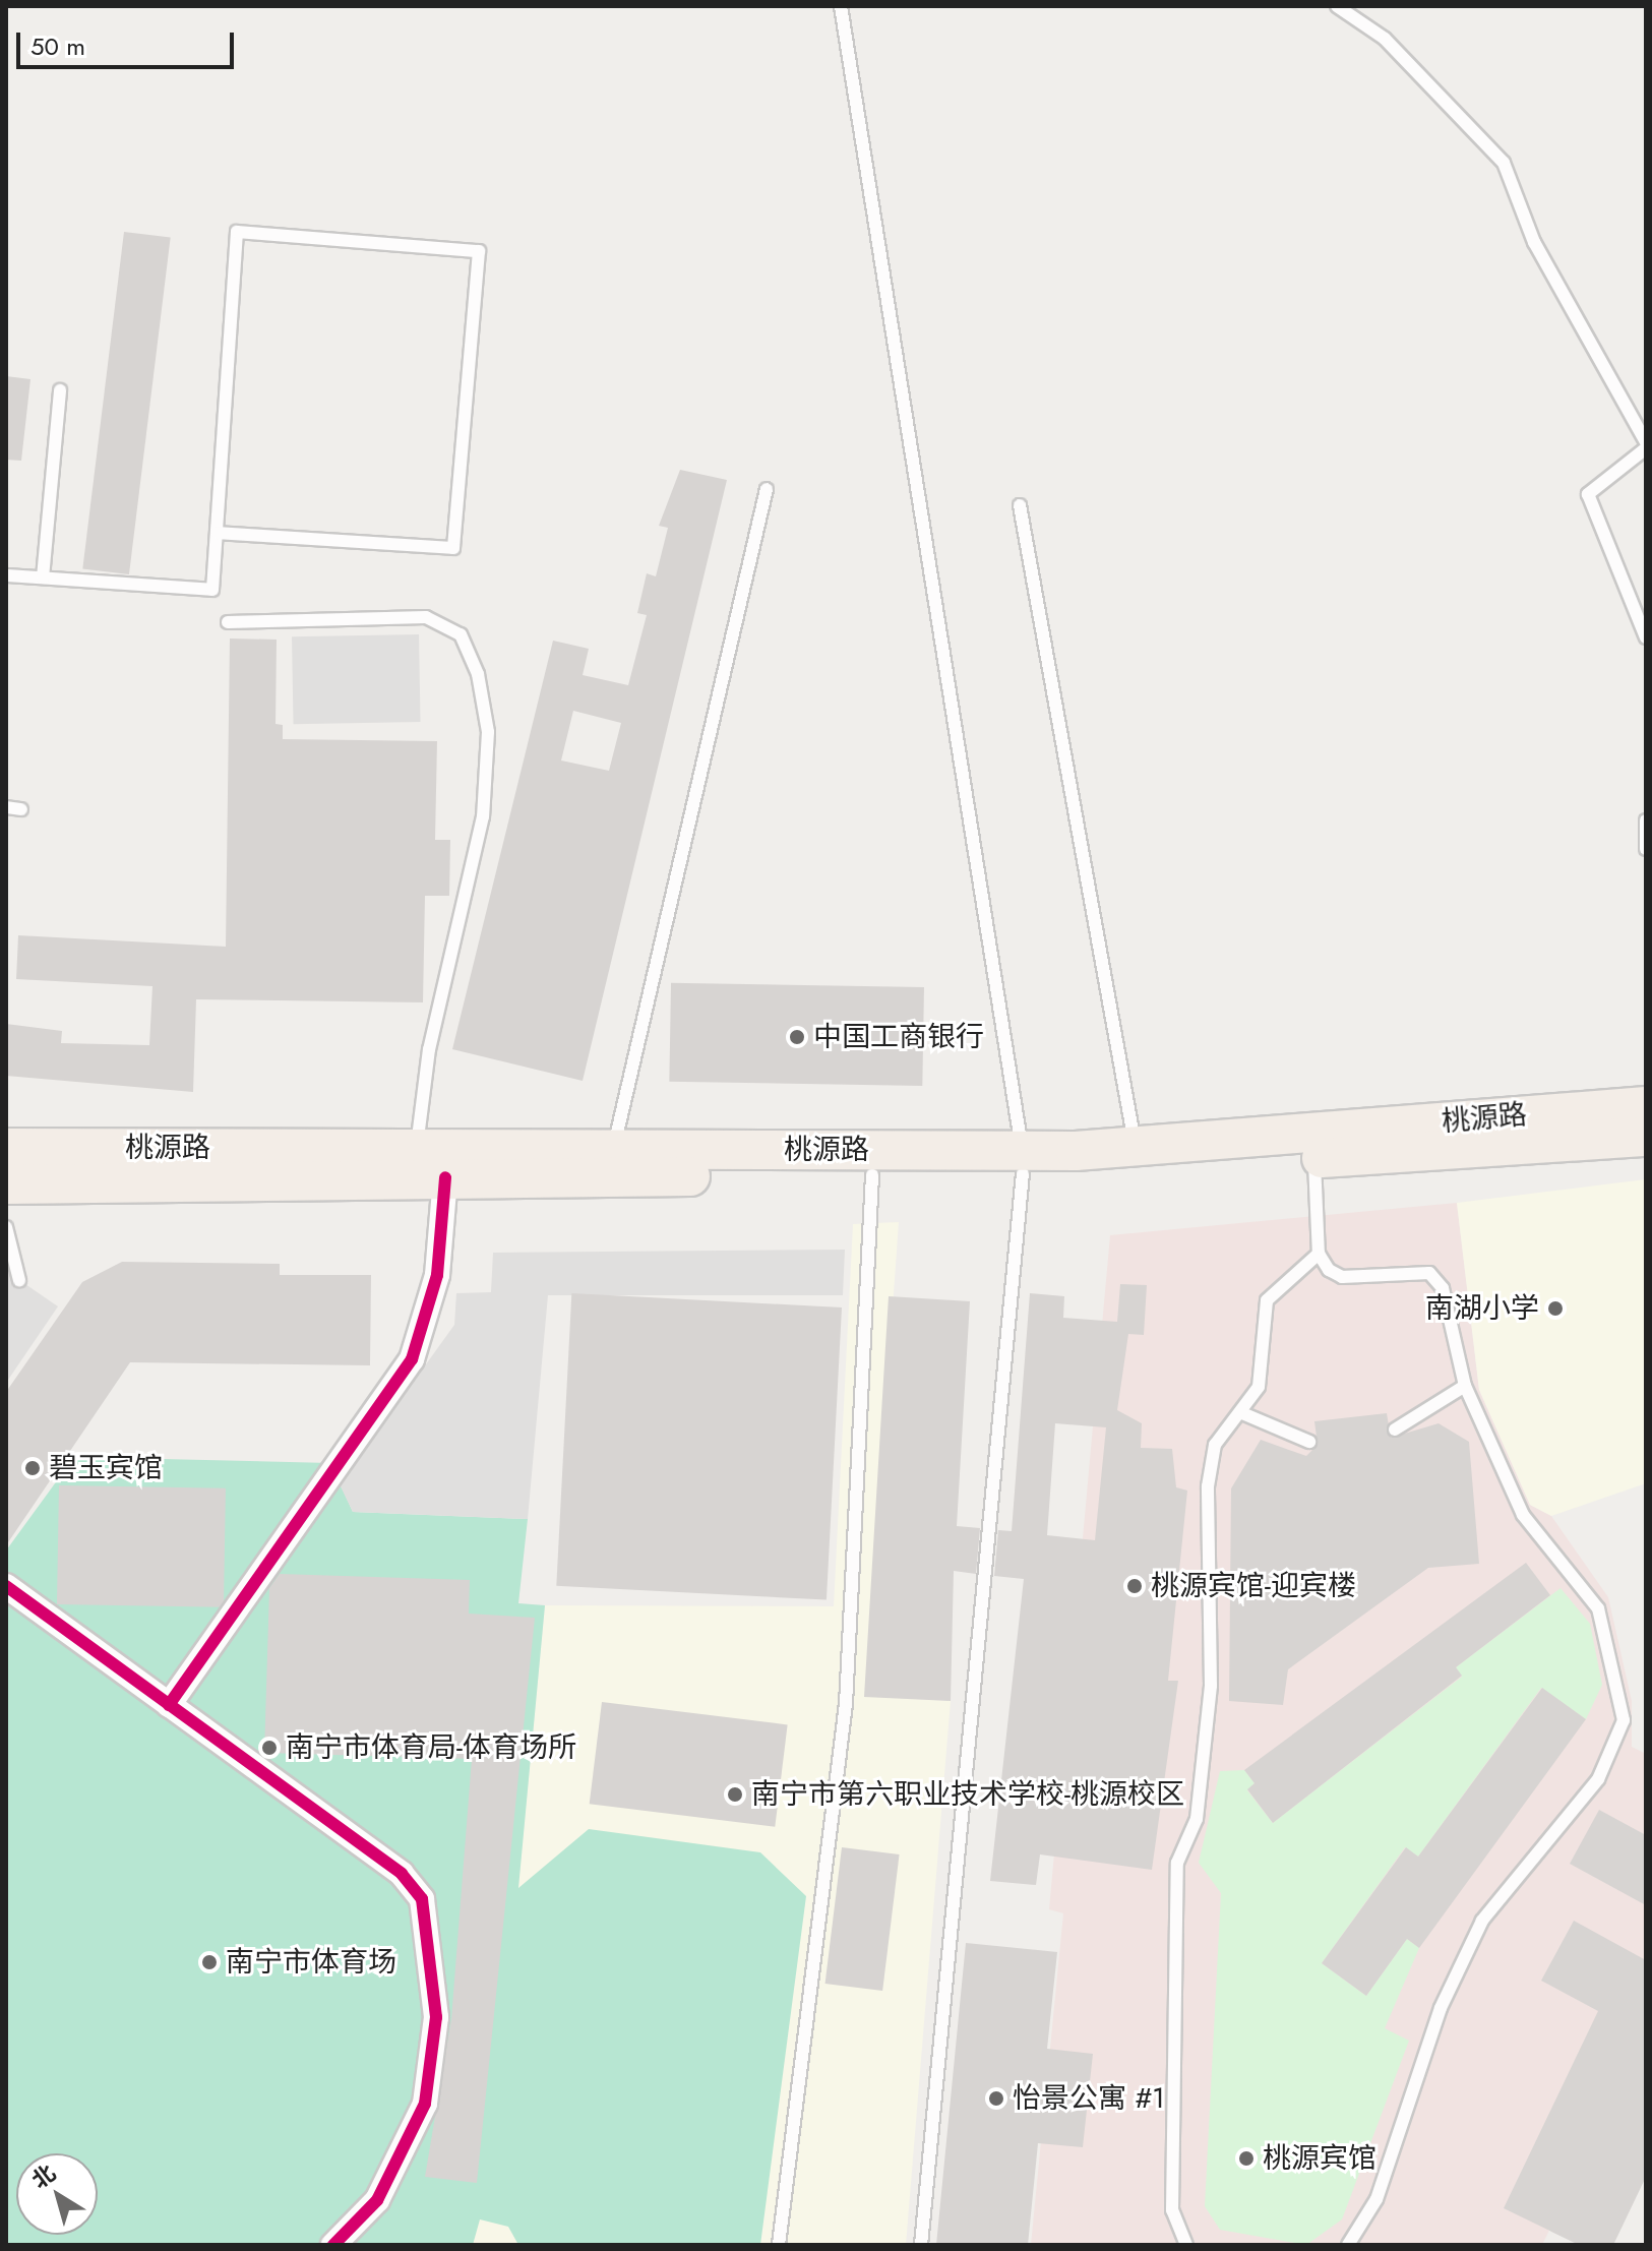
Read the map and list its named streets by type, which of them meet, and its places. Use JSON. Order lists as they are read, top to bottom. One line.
{"streets":{"main road":["桃源路"]},"places":["中国工商银行","南湖小学","碧玉宾馆","桃源宾馆-迎宾楼","南宁市体育局-体育场所","南宁市第六职业技术学校-桃源校区","南宁市体育场","怡景公寓 #1","桃源宾馆"],"scale_bar":"50 m","north":"top left"}
